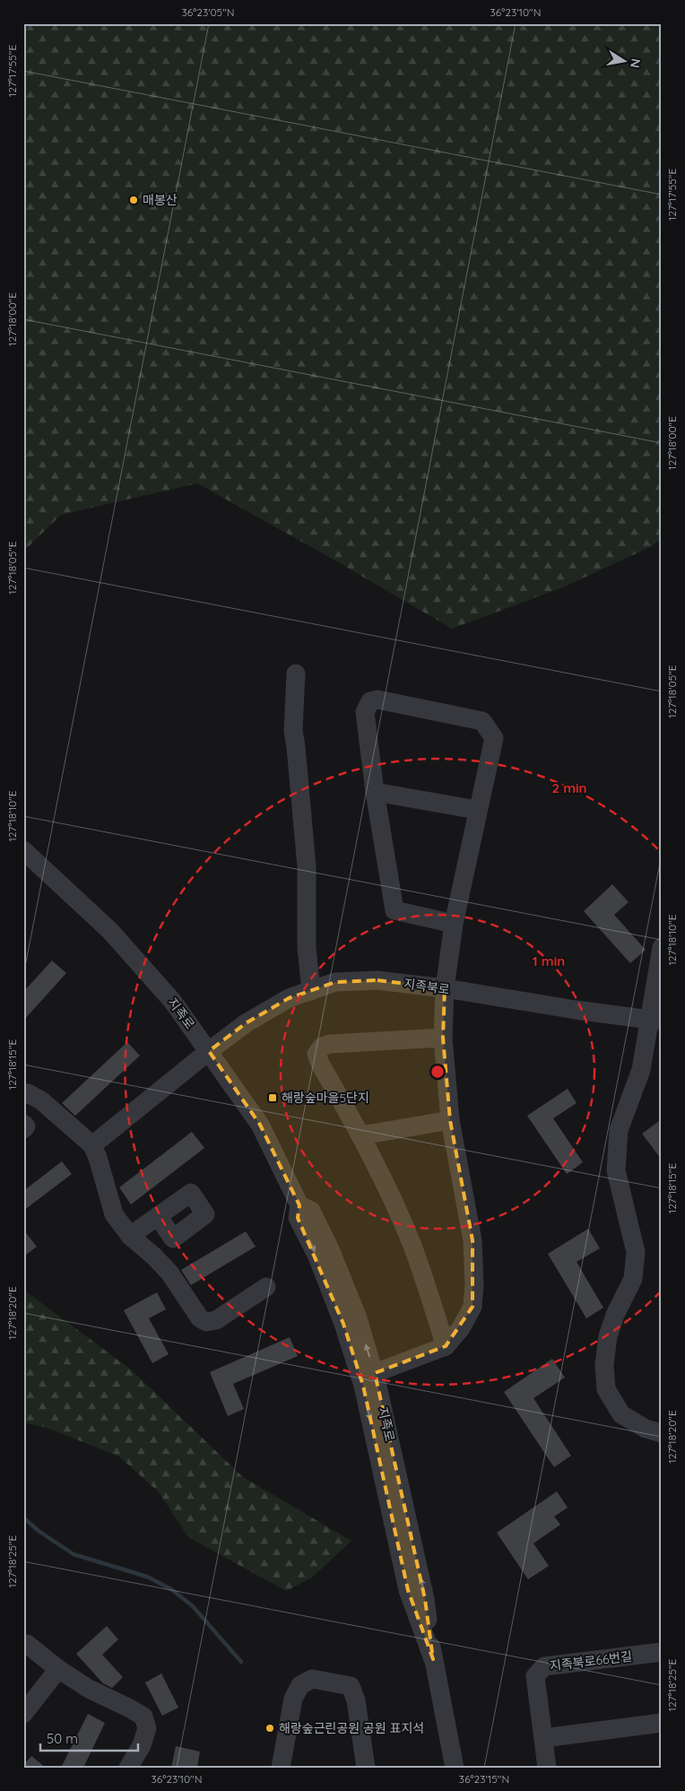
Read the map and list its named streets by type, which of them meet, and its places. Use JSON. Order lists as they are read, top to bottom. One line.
{"streets":{"street":["지족북로","지족로","지족북로66번길"]},"crossings":[["지족북로","지족로"]],"places":{"other":["매봉산","해랑숲근린공원 공원 표지석"],"transit":["해랑숲마을5단지"]},"scale_bar":"50 m","north":"right","coordinates":["36°23'05\"N","36°23'10\"N","127°17'55\"E","127°18'00\"E","127°18'05\"E","127°18'10\"E","127°18'15\"E","127°18'20\"E","127°18'25\"E","36°23'15\"N"],"rings":["2 min","1 min"]}
